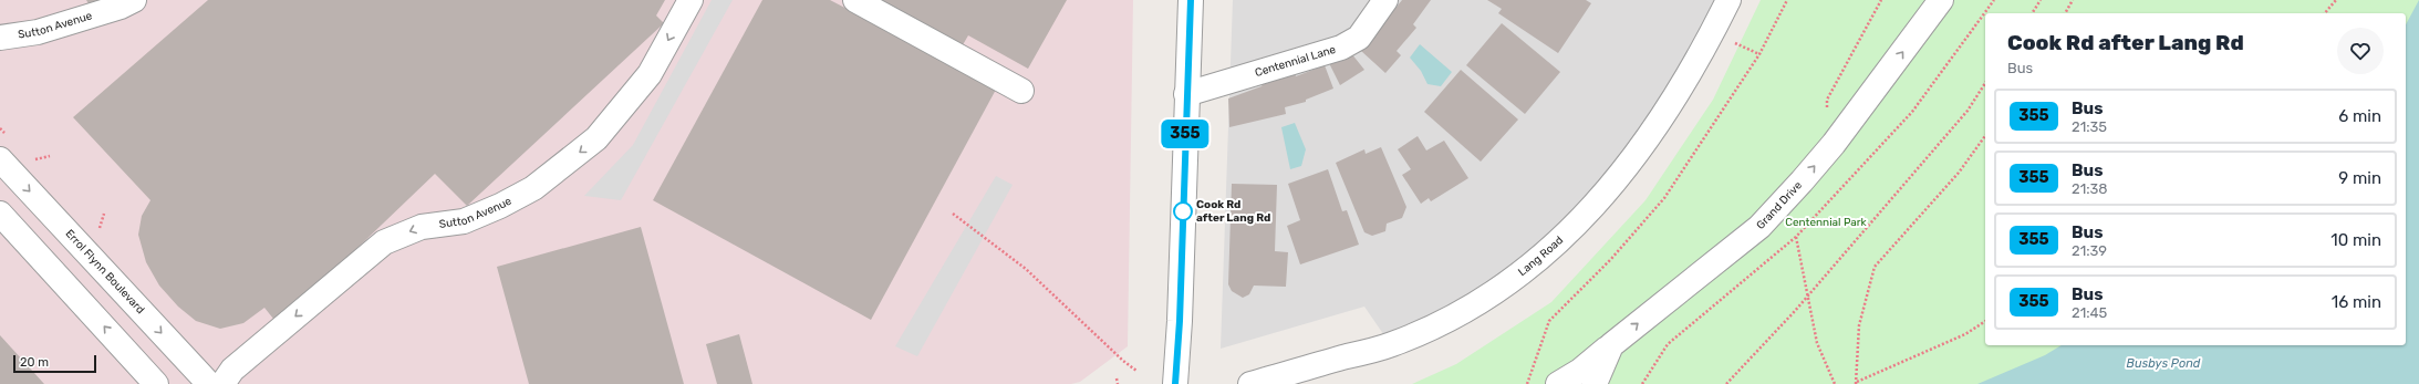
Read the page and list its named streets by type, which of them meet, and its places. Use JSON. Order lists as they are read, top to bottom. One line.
{"streets":{"street":["Sutton Avenue","Centennial Lane","Grand Drive","Lang Road","Errol Flynn Boulevard"]},"one_way":["Sutton Avenue","Grand Drive"],"water":["Busbys Pond"],"parks":["Centennial Park"],"places":["Cook Rd after Lang Rd"],"lines":["bus line 355"],"scale_bar":"20 m","page":{"on_map":"355","heading":["Cook Rd after Lang Rd","Bus"],"list":[{"mark":"355","name":"Bus","note":"21:35","value":"6 min"},{"mark":"355","name":"Bus","note":"21:38","value":"9 min"},{"mark":"355","name":"Bus","note":"21:39","value":"10 min"},{"mark":"355","name":"Bus","note":"21:45","value":"16 min"}],"scale":"20 m"}}
